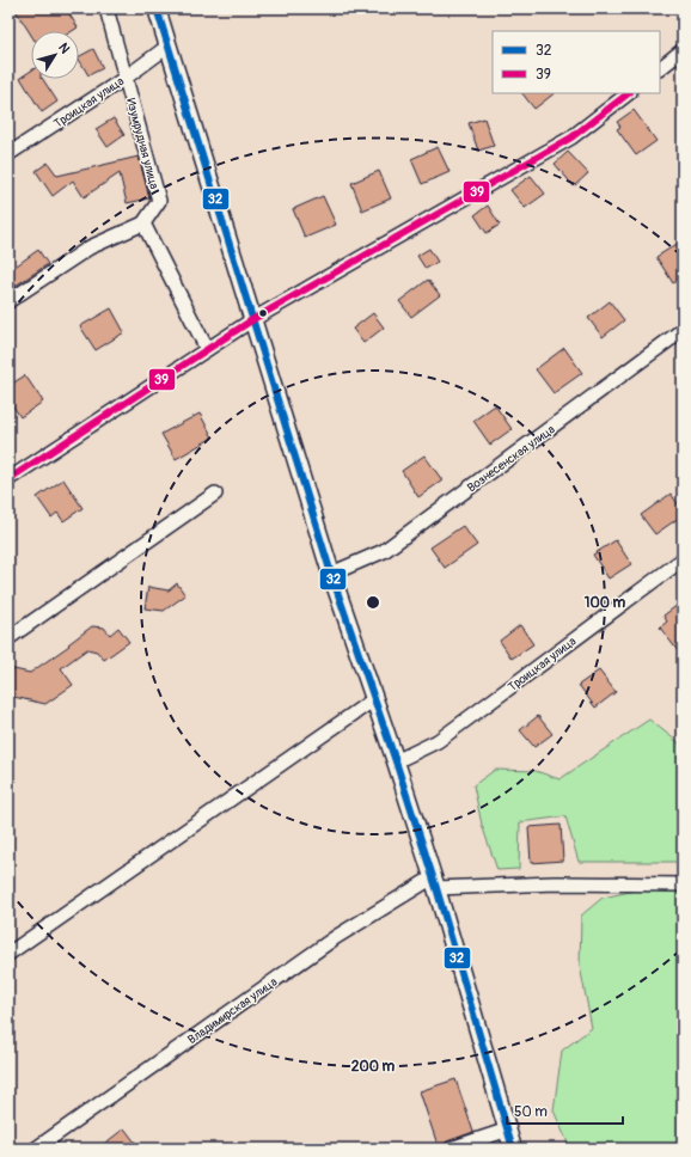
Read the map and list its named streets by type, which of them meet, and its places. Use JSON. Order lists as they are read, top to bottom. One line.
{"streets":{"street":["Троицкая улица","Изумрудная улица","Вознесенская улица","Владимирская улица"]},"crossings":[["Троицкая улица","Изумрудная улица"]],"lines":["transit line 32","transit line 39"],"legend":["32","39"],"scale_bar":"50 m","north":"top right","rings":["100 m","200 m"]}
